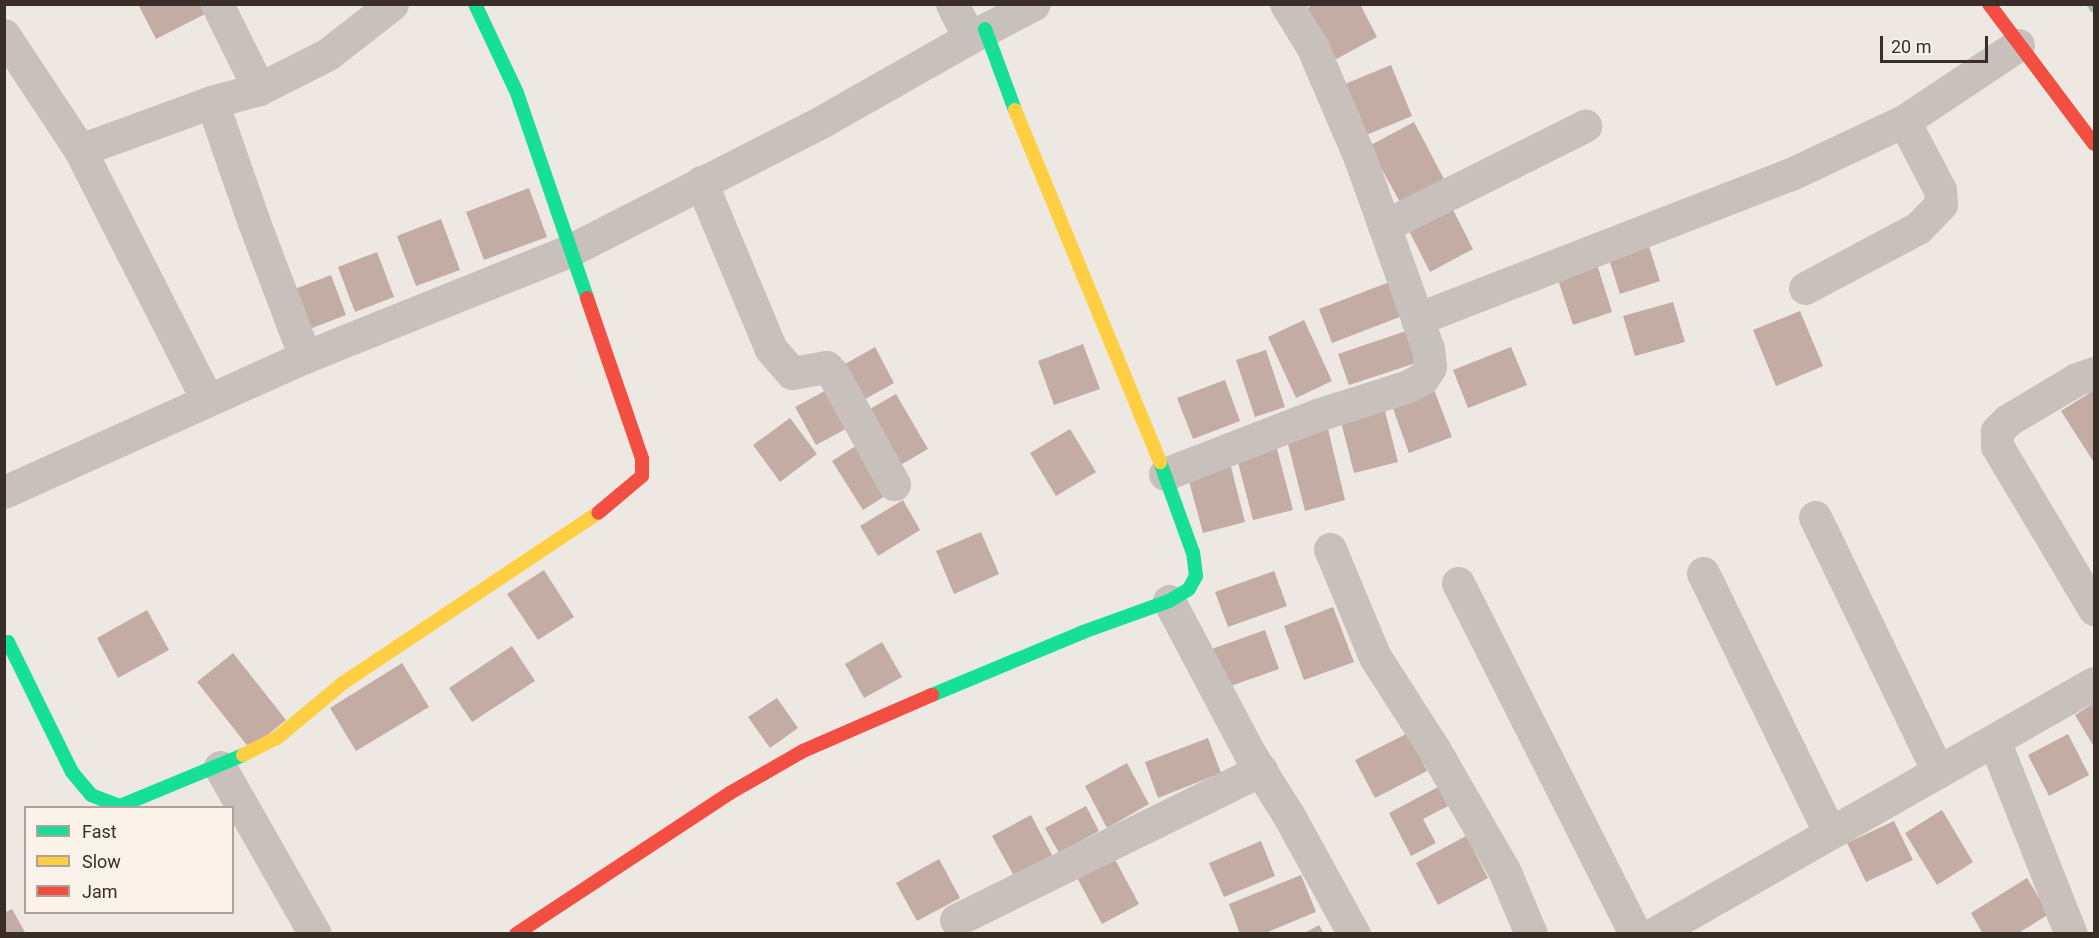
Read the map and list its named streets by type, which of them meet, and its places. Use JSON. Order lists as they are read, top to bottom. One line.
{"legend":["Fast","Slow","Jam"],"scale_bar":"20 m"}
